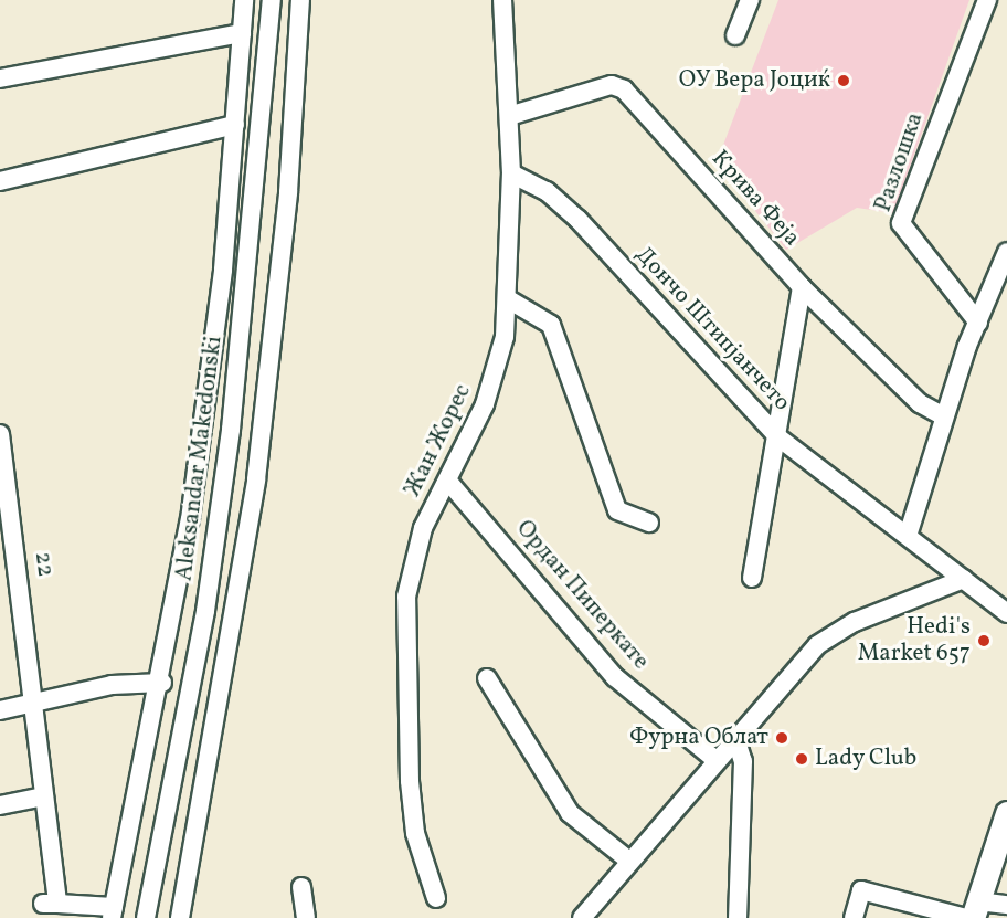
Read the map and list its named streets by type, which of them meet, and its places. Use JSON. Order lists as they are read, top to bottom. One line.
{"streets":{"street":["Разлошка","Крива Феја","Дончо Штипјанчето","Жан Жорес","Aleksandar Makedonski","22","Ордан Пиперкате"]},"crossings":[["Крива Феја","Жан Жорес"],["Дончо Штипјанчето","Жан Жорес"],["Жан Жорес","Ордан Пиперкате"]],"places":["ОУ Вера Јоциќ","Hedi's Market 657","Фурна Облат","Lady Club"]}
